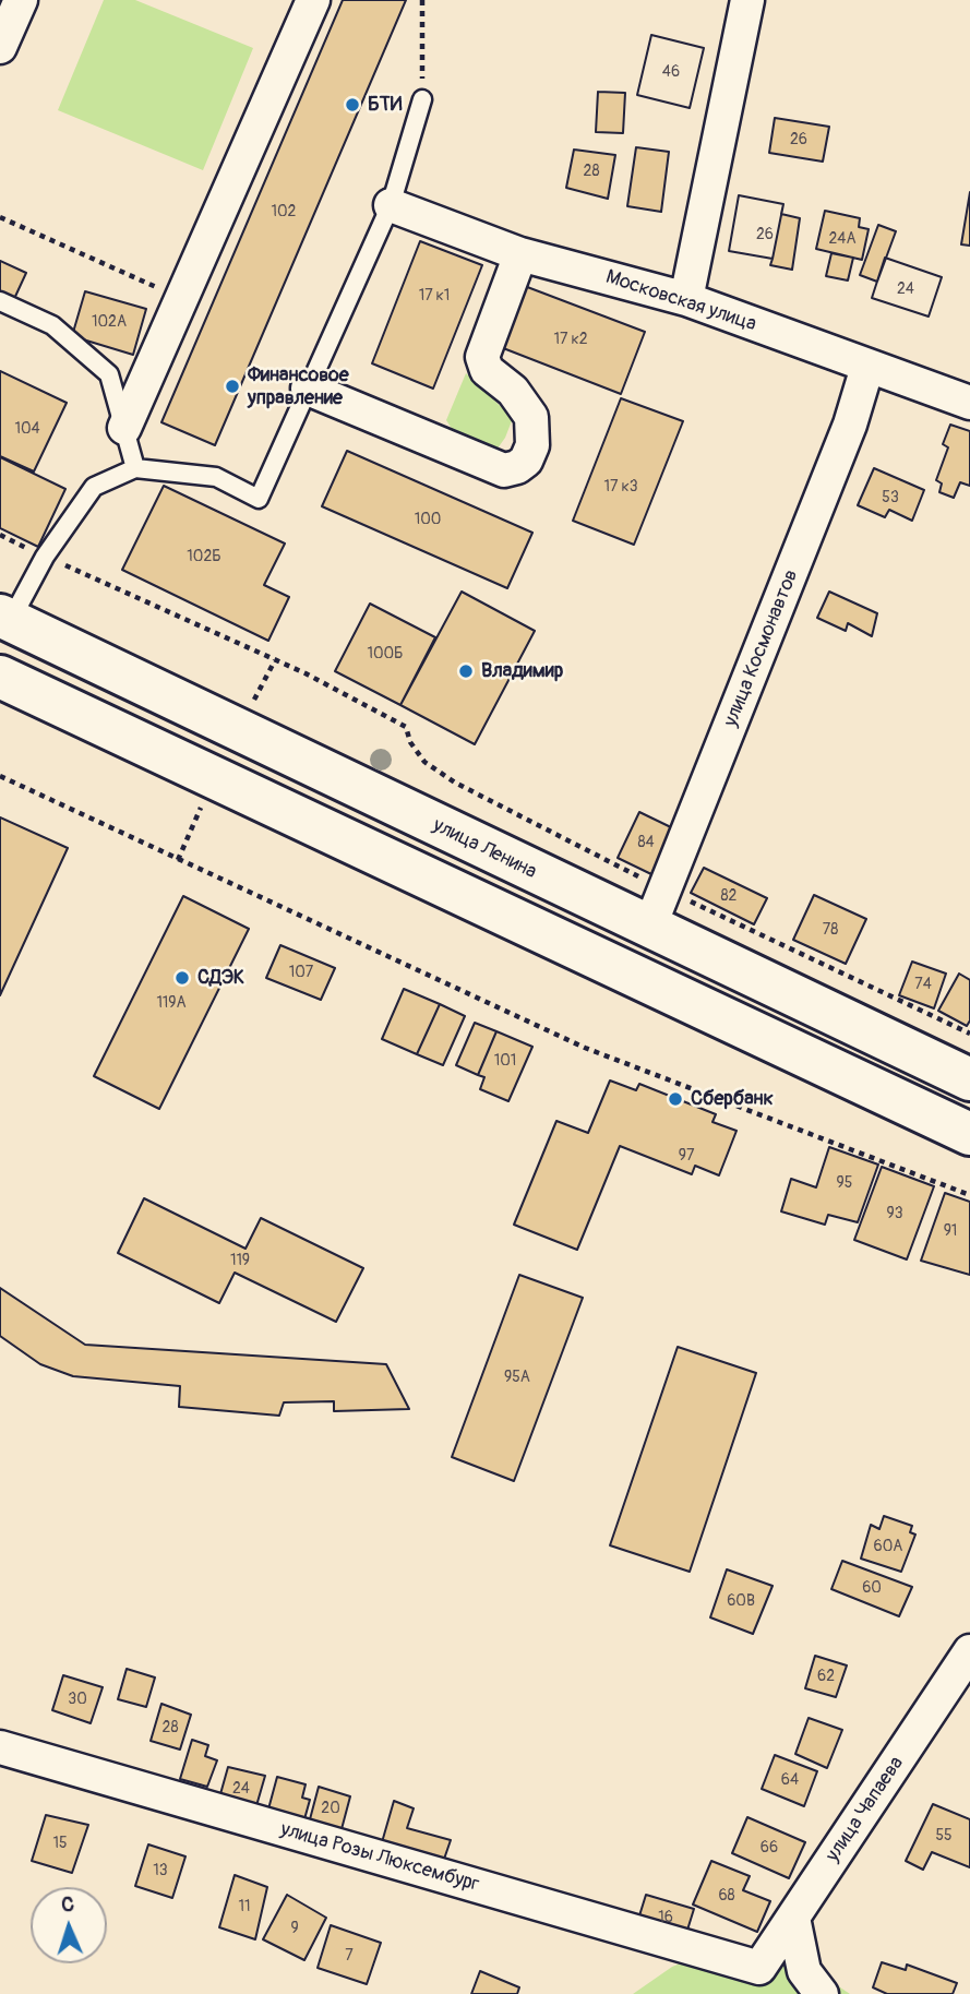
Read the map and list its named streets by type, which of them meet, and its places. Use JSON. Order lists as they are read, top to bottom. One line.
{"streets":{"main road":["улица Ленина"],"street":["Московская улица","улица Космонавтов","улица Чапаева","улица Розы Люксембург"]},"crossings":[["Московская улица","улица Космонавтов"],["улица Космонавтов","улица Ленина"],["улица Чапаева","улица Розы Люксембург"]],"places":["БТИ","Финансовое управление","Владимир","СДЭК","Сбербанк"],"house_numbers":["46","26","28","102","26","24А","24","17 к1","102А","17 к2","104","17 к3","53","100","102Б","100Б","84","82","78","107","74","119А","101","97","95","93","91","119","95А","60А","60","60В","62","30","28","64","24","20","55","15","66","13","68","11","16","9","7"],"north":"top"}
